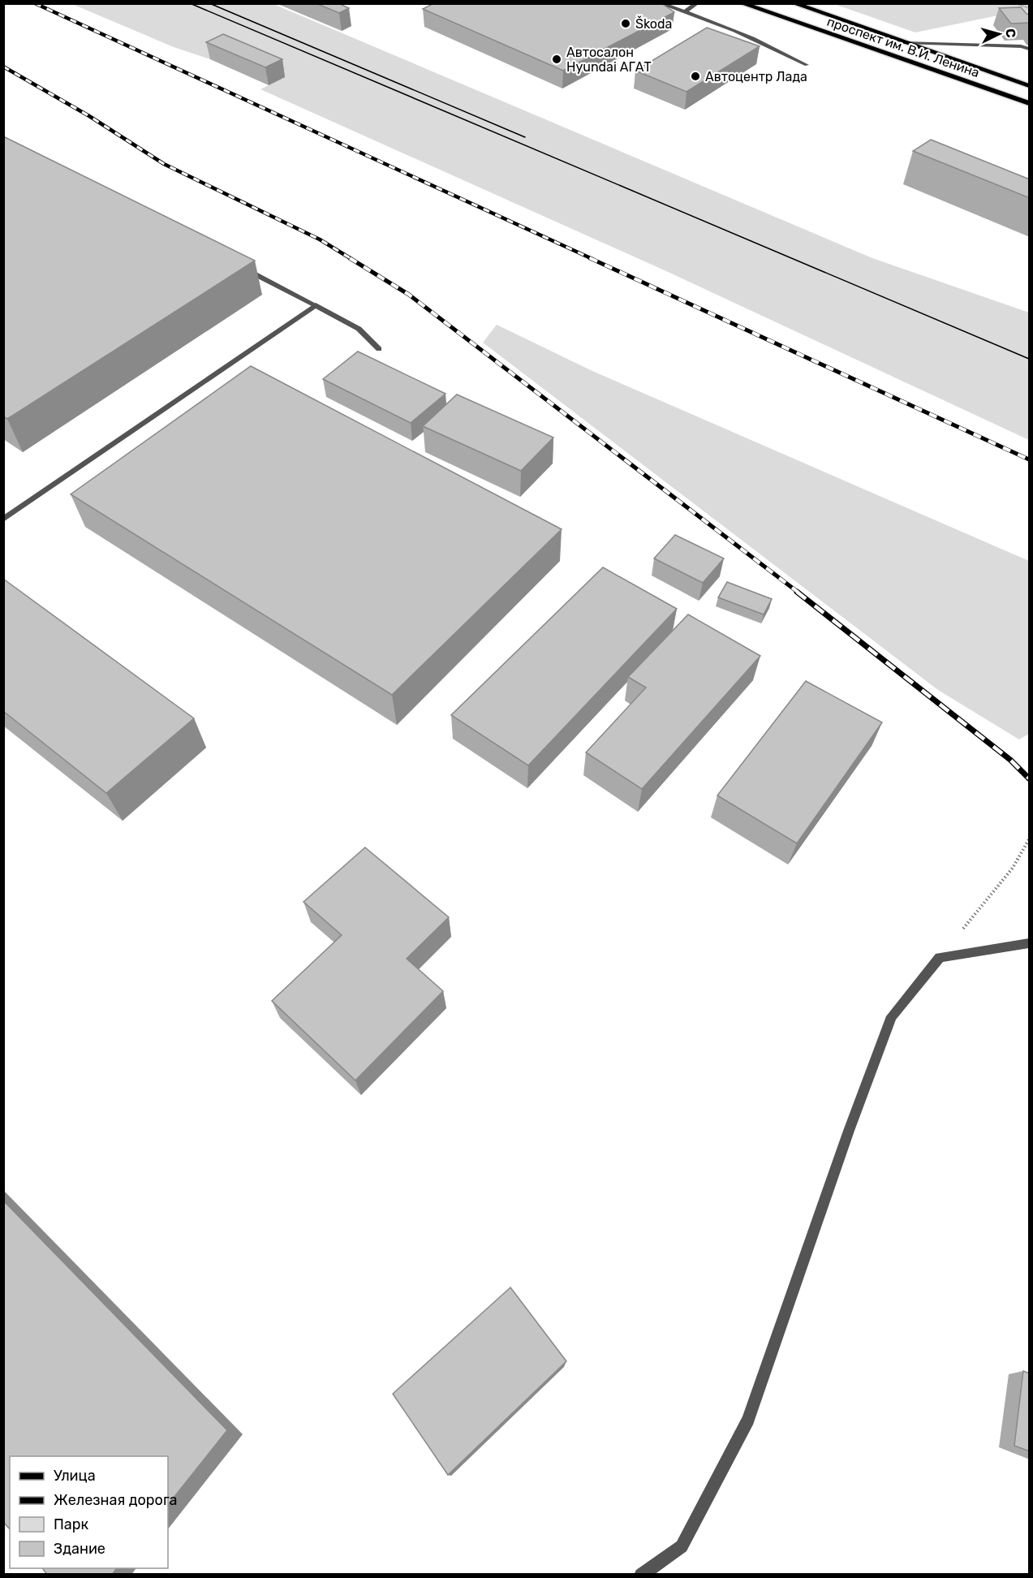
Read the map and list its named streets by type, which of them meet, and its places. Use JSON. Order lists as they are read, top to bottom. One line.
{"streets":{"main road":["проспект им. В.И. Ленина"]},"places":["Škoda","Автосалон Hyundai АГАТ","Автоцентр Лада"],"legend":["Улица","Железная дорога","Парк","Здание"],"north":"right"}
